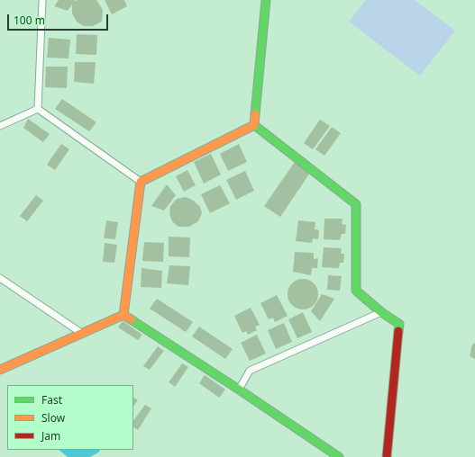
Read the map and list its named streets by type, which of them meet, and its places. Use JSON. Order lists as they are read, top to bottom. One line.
{"legend":["Fast","Slow","Jam"],"scale_bar":"100 m"}
